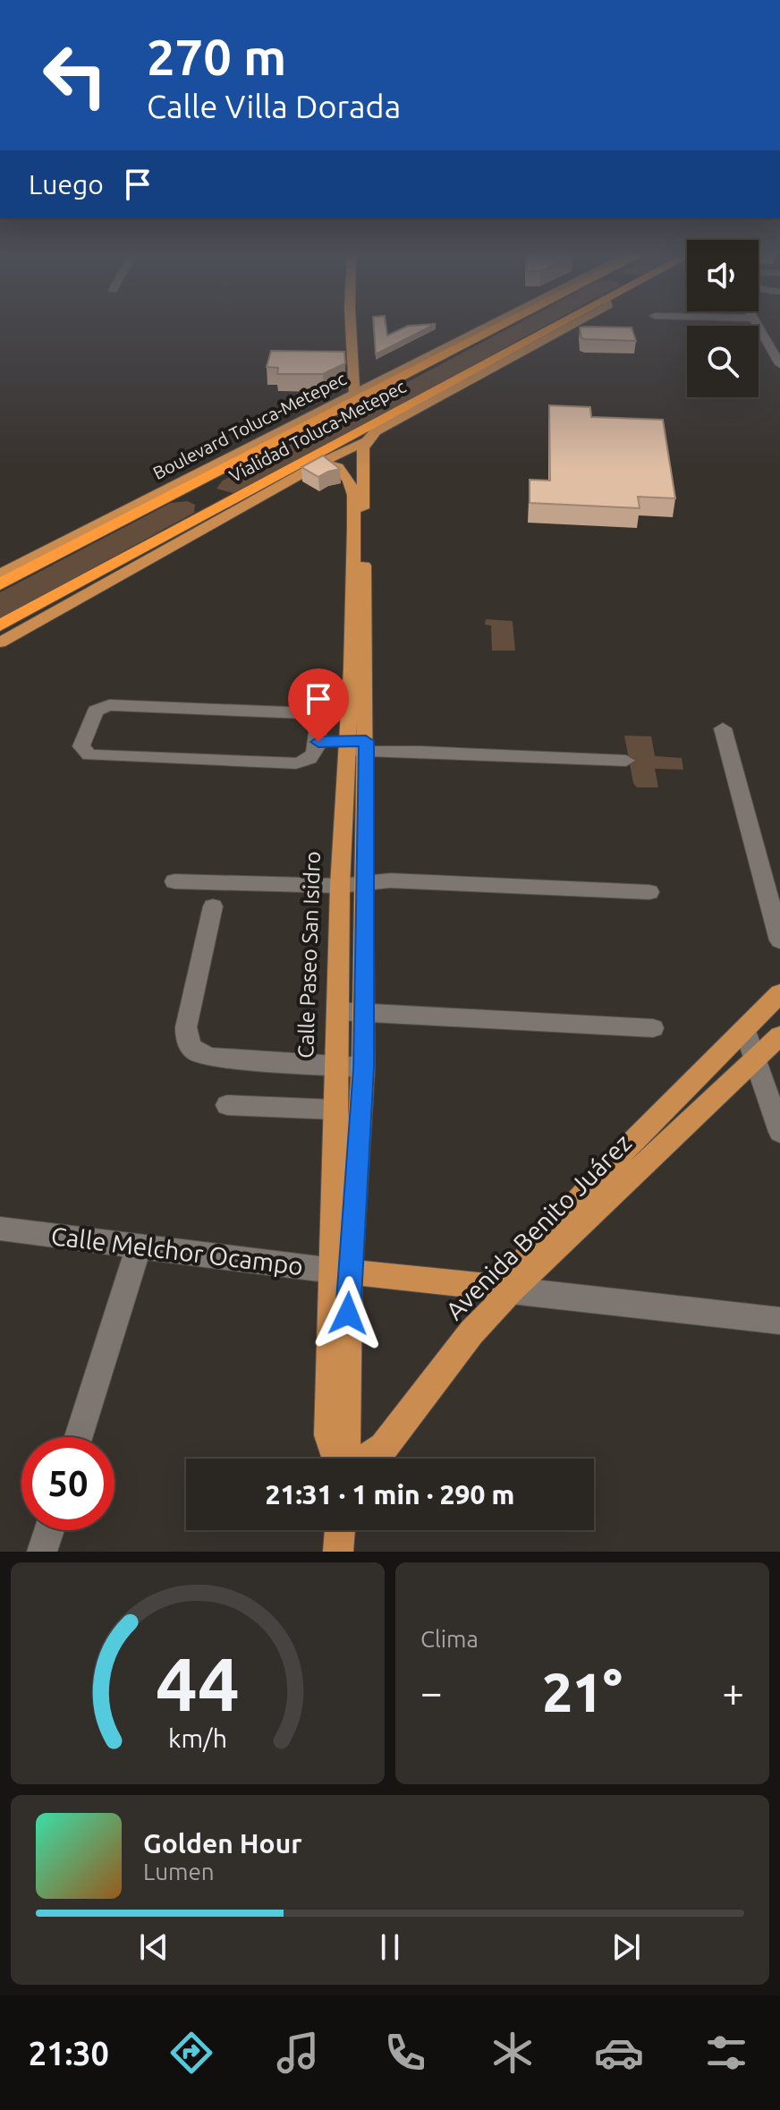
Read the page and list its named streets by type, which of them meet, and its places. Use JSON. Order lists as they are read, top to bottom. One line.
{"streets":{"highway":["Vialidad Toluca-Metepec"],"main road":["Boulevard Toluca-Metepec","Calle Paseo San Isidro","Avenida Benito Juárez","Calle Melchor Ocampo"]},"crossings":[["Boulevard Toluca-Metepec","Vialidad Toluca-Metepec"],["Vialidad Toluca-Metepec","Calle Paseo San Isidro"],["Calle Paseo San Isidro","Calle Melchor Ocampo"],["Avenida Benito Juárez","Calle Melchor Ocampo"]],"page":{"turn":["270 m","Calle Villa Dorada"],"then":"Luego","limit":"50","trip":"21:31 · 1 min · 290 m","tile":"Clima","heat":["−","21°","+"],"song":["Golden Hour","Lumen"],"tabs":"21:30","gauge":["44","km/h"]}}
